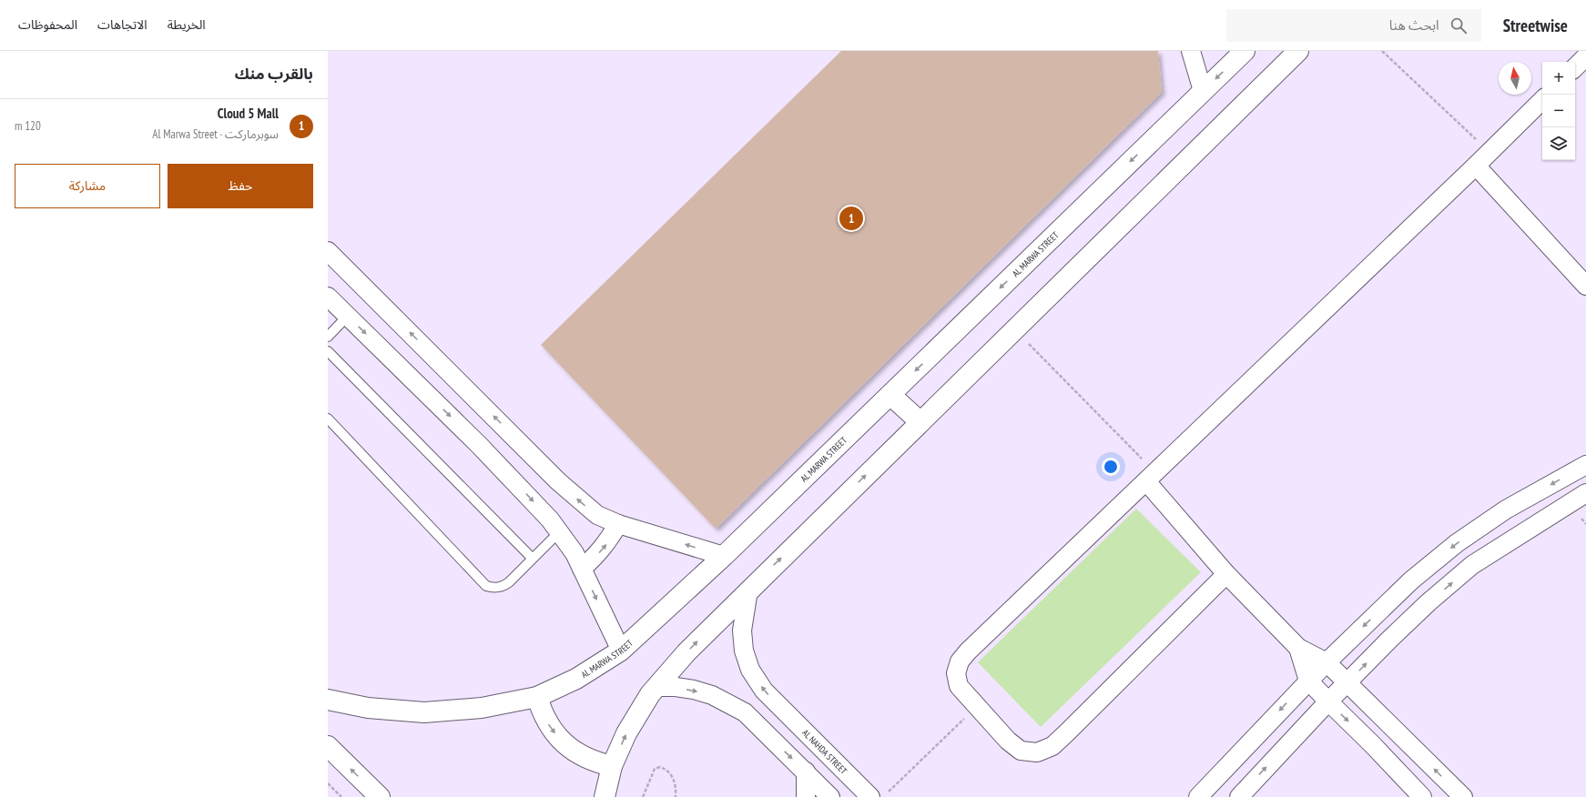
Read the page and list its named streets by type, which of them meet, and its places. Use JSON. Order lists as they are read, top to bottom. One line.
{"streets":{"street":["AL MARWA STREET","AL NAHDA STREET"]},"north":"top","page":{"header":"Streetwise","search":"ابحث هنا","nav":["الخريطة","الاتجاهات","المحفوظات"],"heading":"بالقرب منك","map_buttons":["+","−"],"list":[{"mark":"1","name":"Cloud 5 Mall","note":"سوبرماركت · Al Marwa Street","value":"120 m"}],"buttons":["حفظ","مشاركة"],"pins":"1"}}
